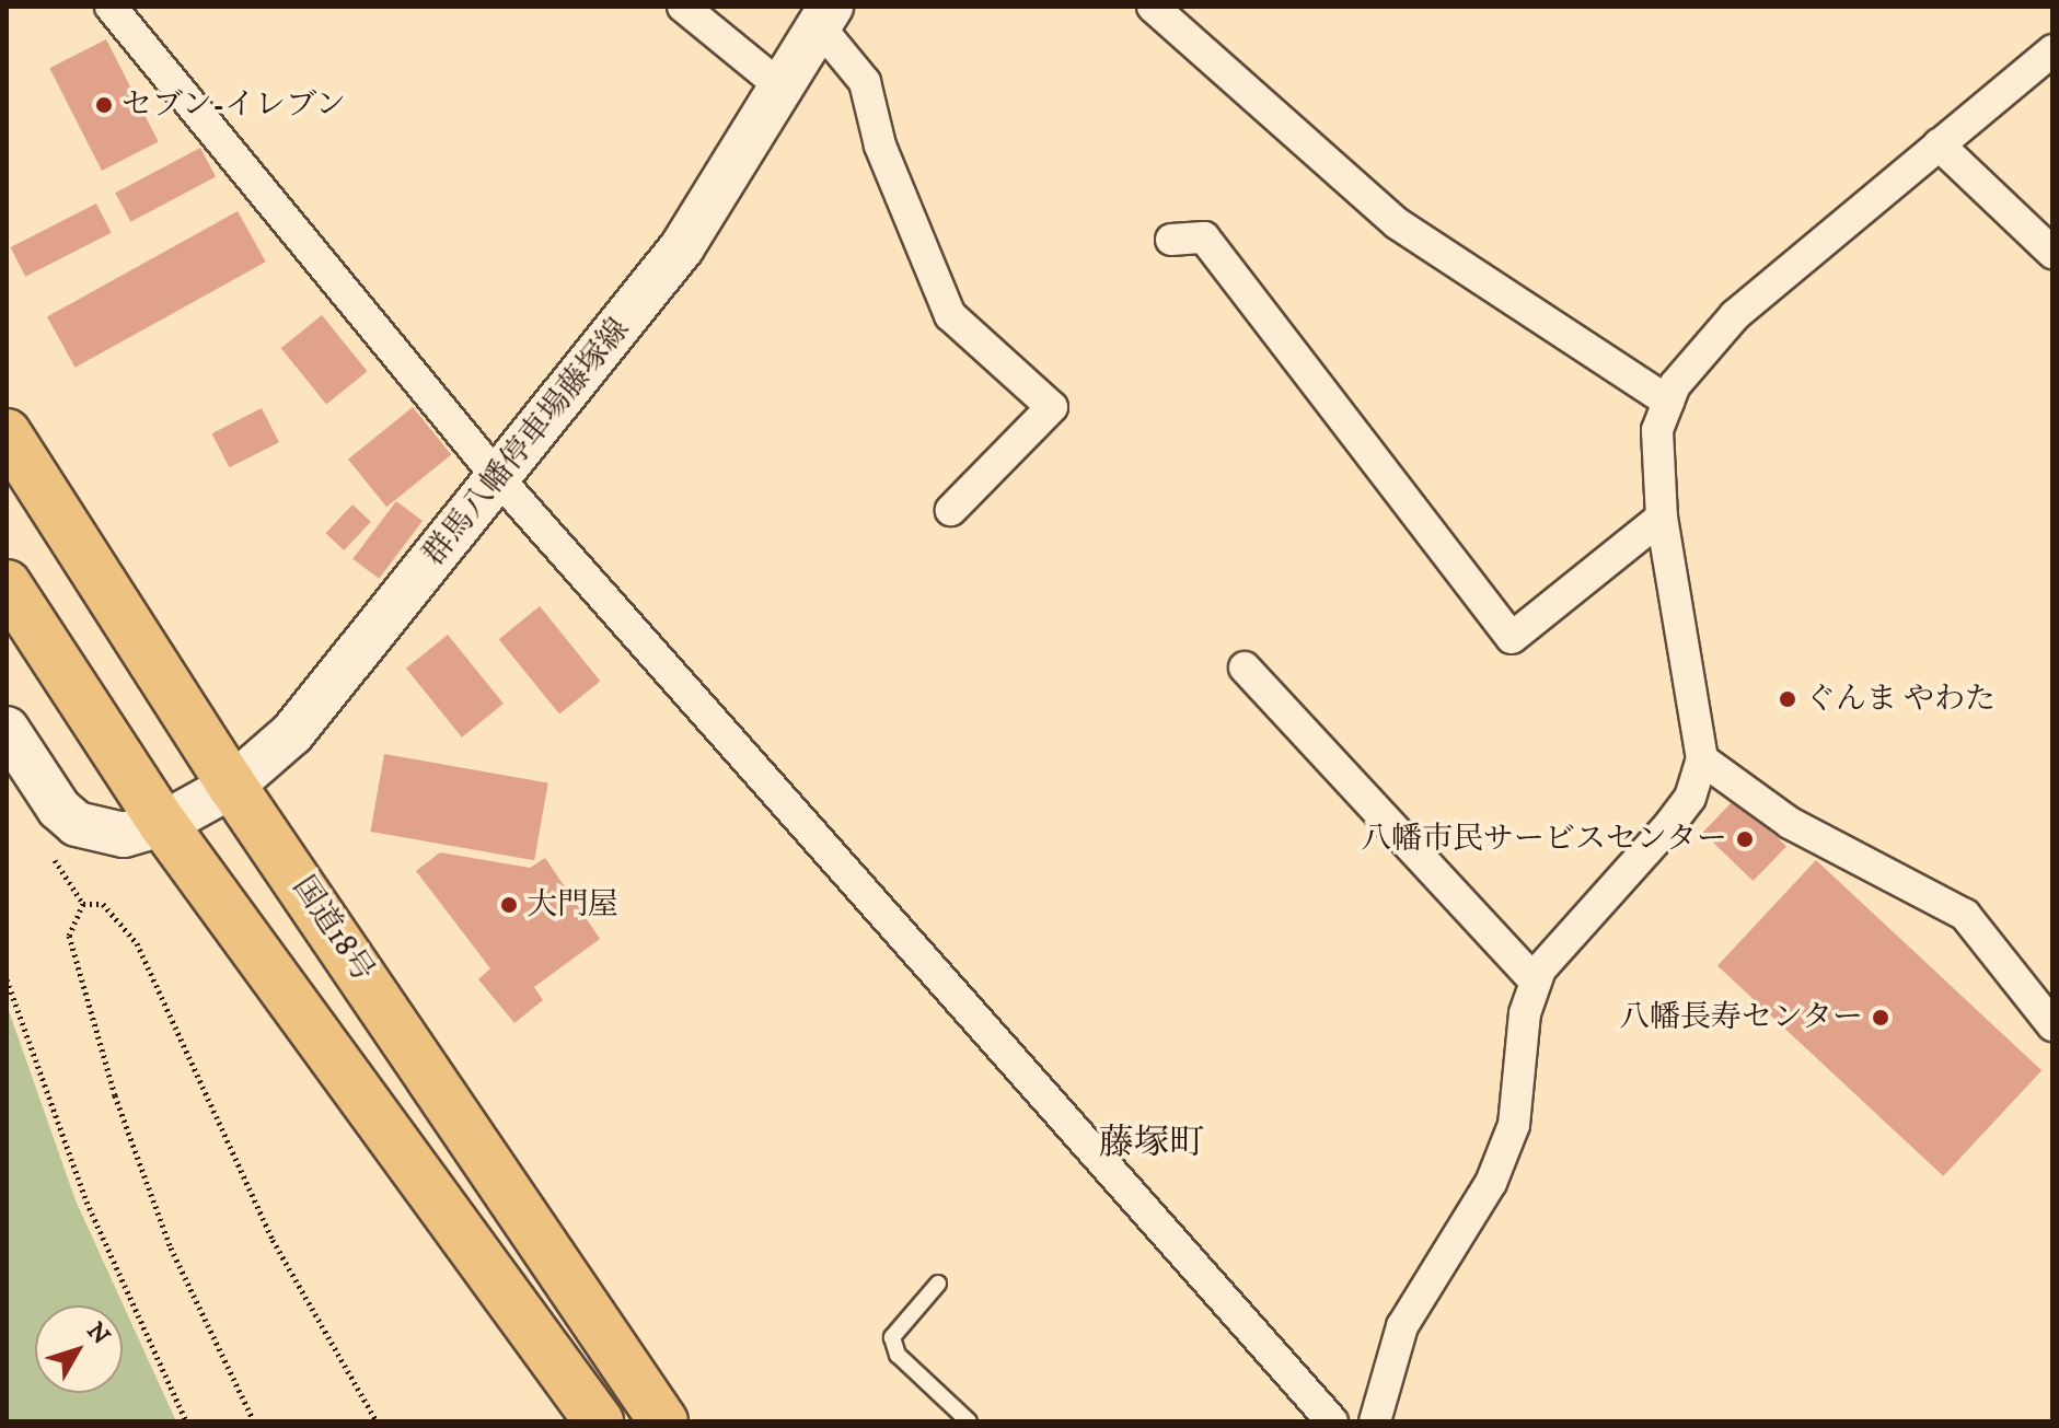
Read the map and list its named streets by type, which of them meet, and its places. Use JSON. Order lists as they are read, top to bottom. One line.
{"streets":{"highway":["国道18号"],"main road":["群馬八幡停車場藤塚線"]},"crossings":[["群馬八幡停車場藤塚線","国道18号"]],"districts":["藤塚町"],"places":["セブン-イレブン","ぐんま やわた","八幡市民サービスセンター","大門屋","八幡長寿センター"],"north":"top right"}
